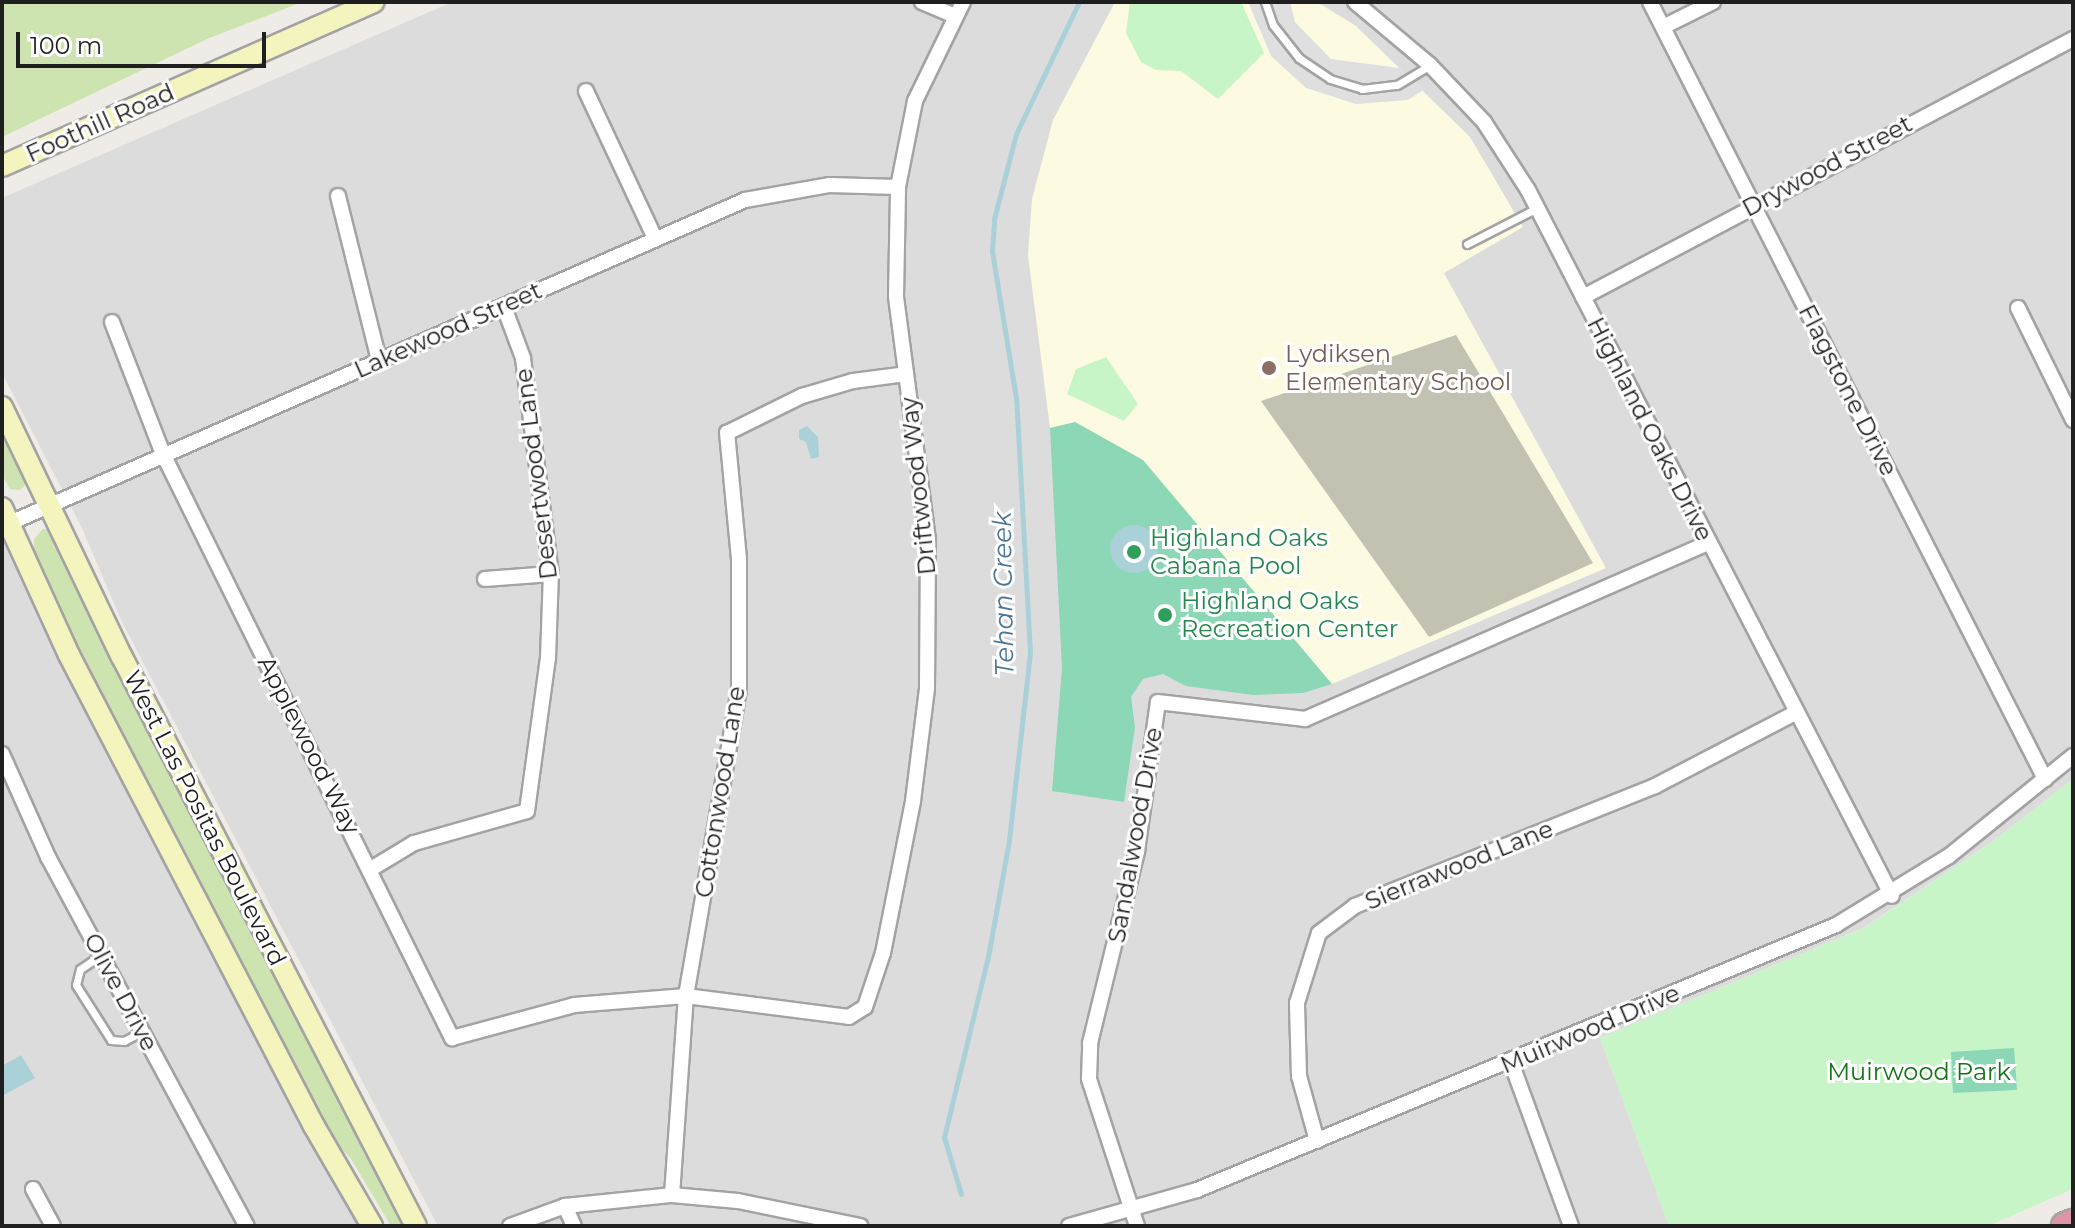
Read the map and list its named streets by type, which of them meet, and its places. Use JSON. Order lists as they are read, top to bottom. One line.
{"streets":{"main road":["Foothill Road","West Las Positas Boulevard"],"street":["Drywood Street","Lakewood Street","Flagstone Drive","Highland Oaks Drive","Desertwood Lane","Driftwood Way","Applewood Way","Cottonwood Lane","Sandalwood Drive","Sierrawood Lane","Olive Drive","Muirwood Drive"]},"crossings":[["Drywood Street","Flagstone Drive"],["Drywood Street","Highland Oaks Drive"],["Lakewood Street","Desertwood Lane"],["Lakewood Street","Driftwood Way"],["Lakewood Street","Applewood Way"],["Lakewood Street","West Las Positas Boulevard"],["Flagstone Drive","Muirwood Drive"],["Highland Oaks Drive","Sandalwood Drive"],["Highland Oaks Drive","Sierrawood Lane"],["Highland Oaks Drive","Muirwood Drive"],["Desertwood Lane","Applewood Way"],["Driftwood Way","Applewood Way"],["Driftwood Way","Cottonwood Lane"],["Applewood Way","Cottonwood Lane"],["Sandalwood Drive","Muirwood Drive"],["Sierrawood Lane","Muirwood Drive"]],"water":["Tehan Creek"],"parks":["Muirwood Park"],"places":["Lydiksen Elementary School","Highland Oaks Cabana Pool","Highland Oaks Recreation Center"],"scale_bar":"100 m"}
